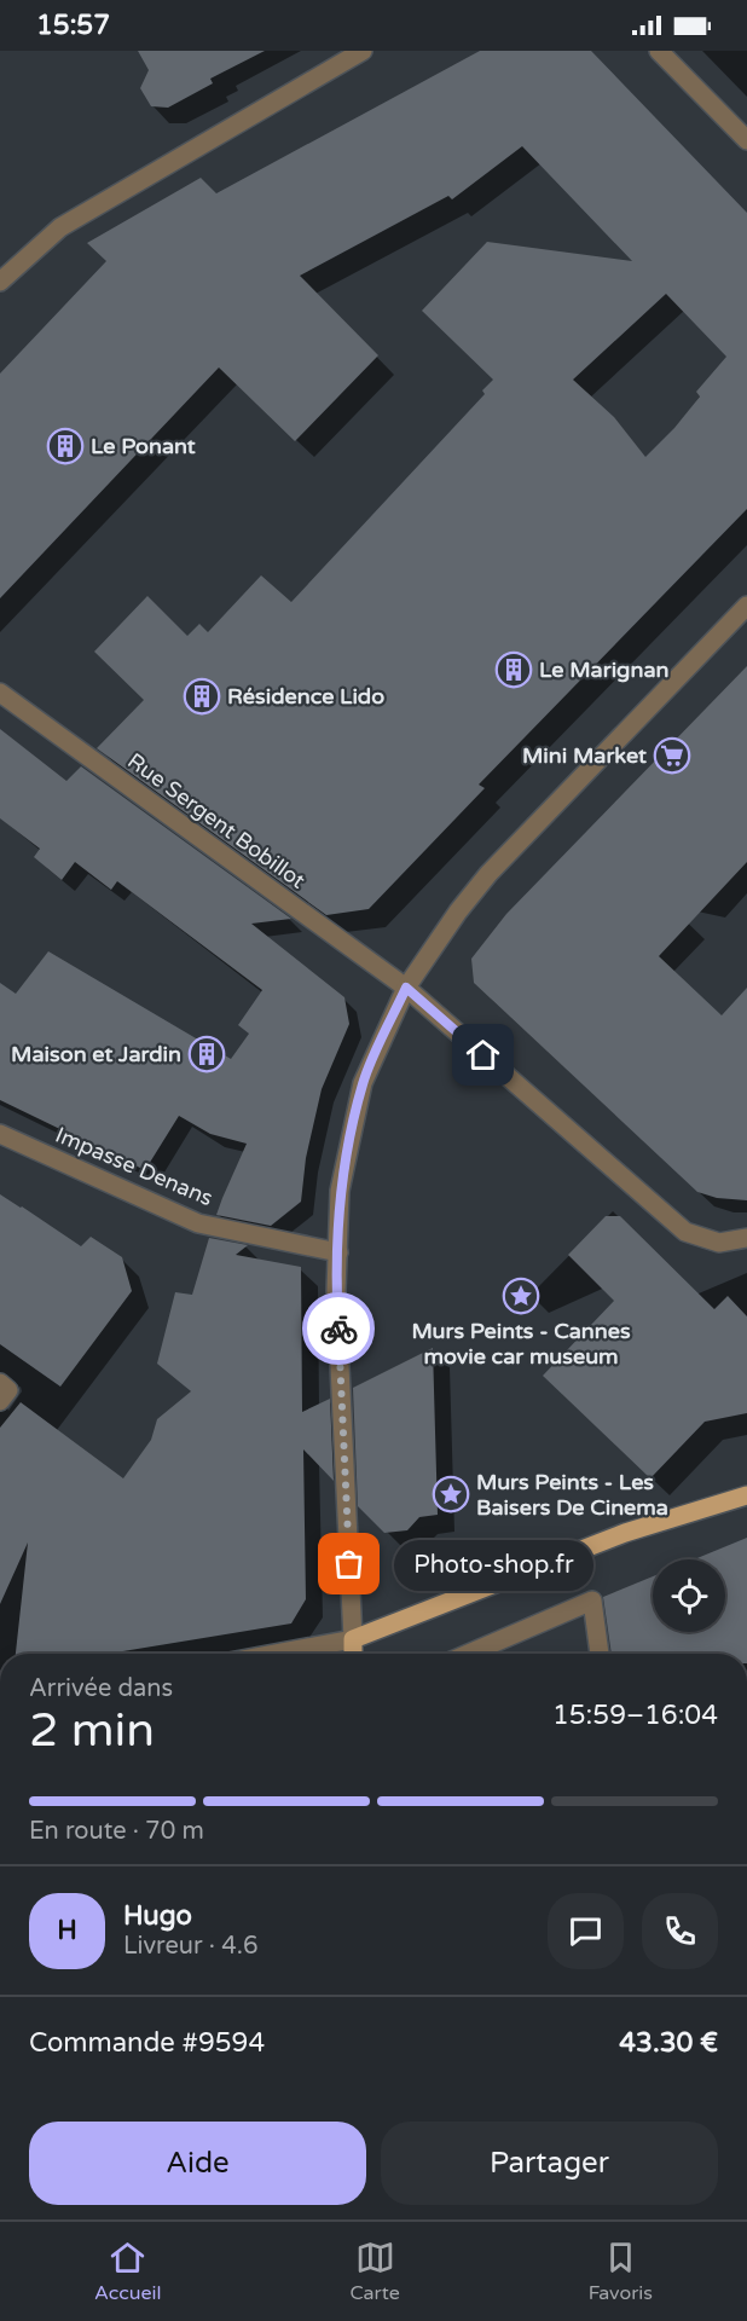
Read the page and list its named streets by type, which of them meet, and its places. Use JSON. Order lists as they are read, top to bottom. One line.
{"streets":{"street":["Rue Sergent Bobillot","Impasse Denans"]},"places":{"building":["Le Ponant","Le Marignan","Résidence Lido","Maison et Jardin"],"supermarket":["Mini Market"],"place":["Murs Peints - Cannes movie car museum","Murs Peints - Les Baisers De Cinema"],"other":["Photo-shop.fr"]},"page":{"status":"15:57","bubble":"Photo-shop.fr","heading":["2 min","Arrivée dans","15:59–16:04"],"panel":["Hugo","Livreur · 4.6","Commande #9594","43.30 €"],"bar":"En route · 70 m","round":"H","buttons":["Aide","Partager"],"tabs":["Accueil","Carte","Favoris"]}}
